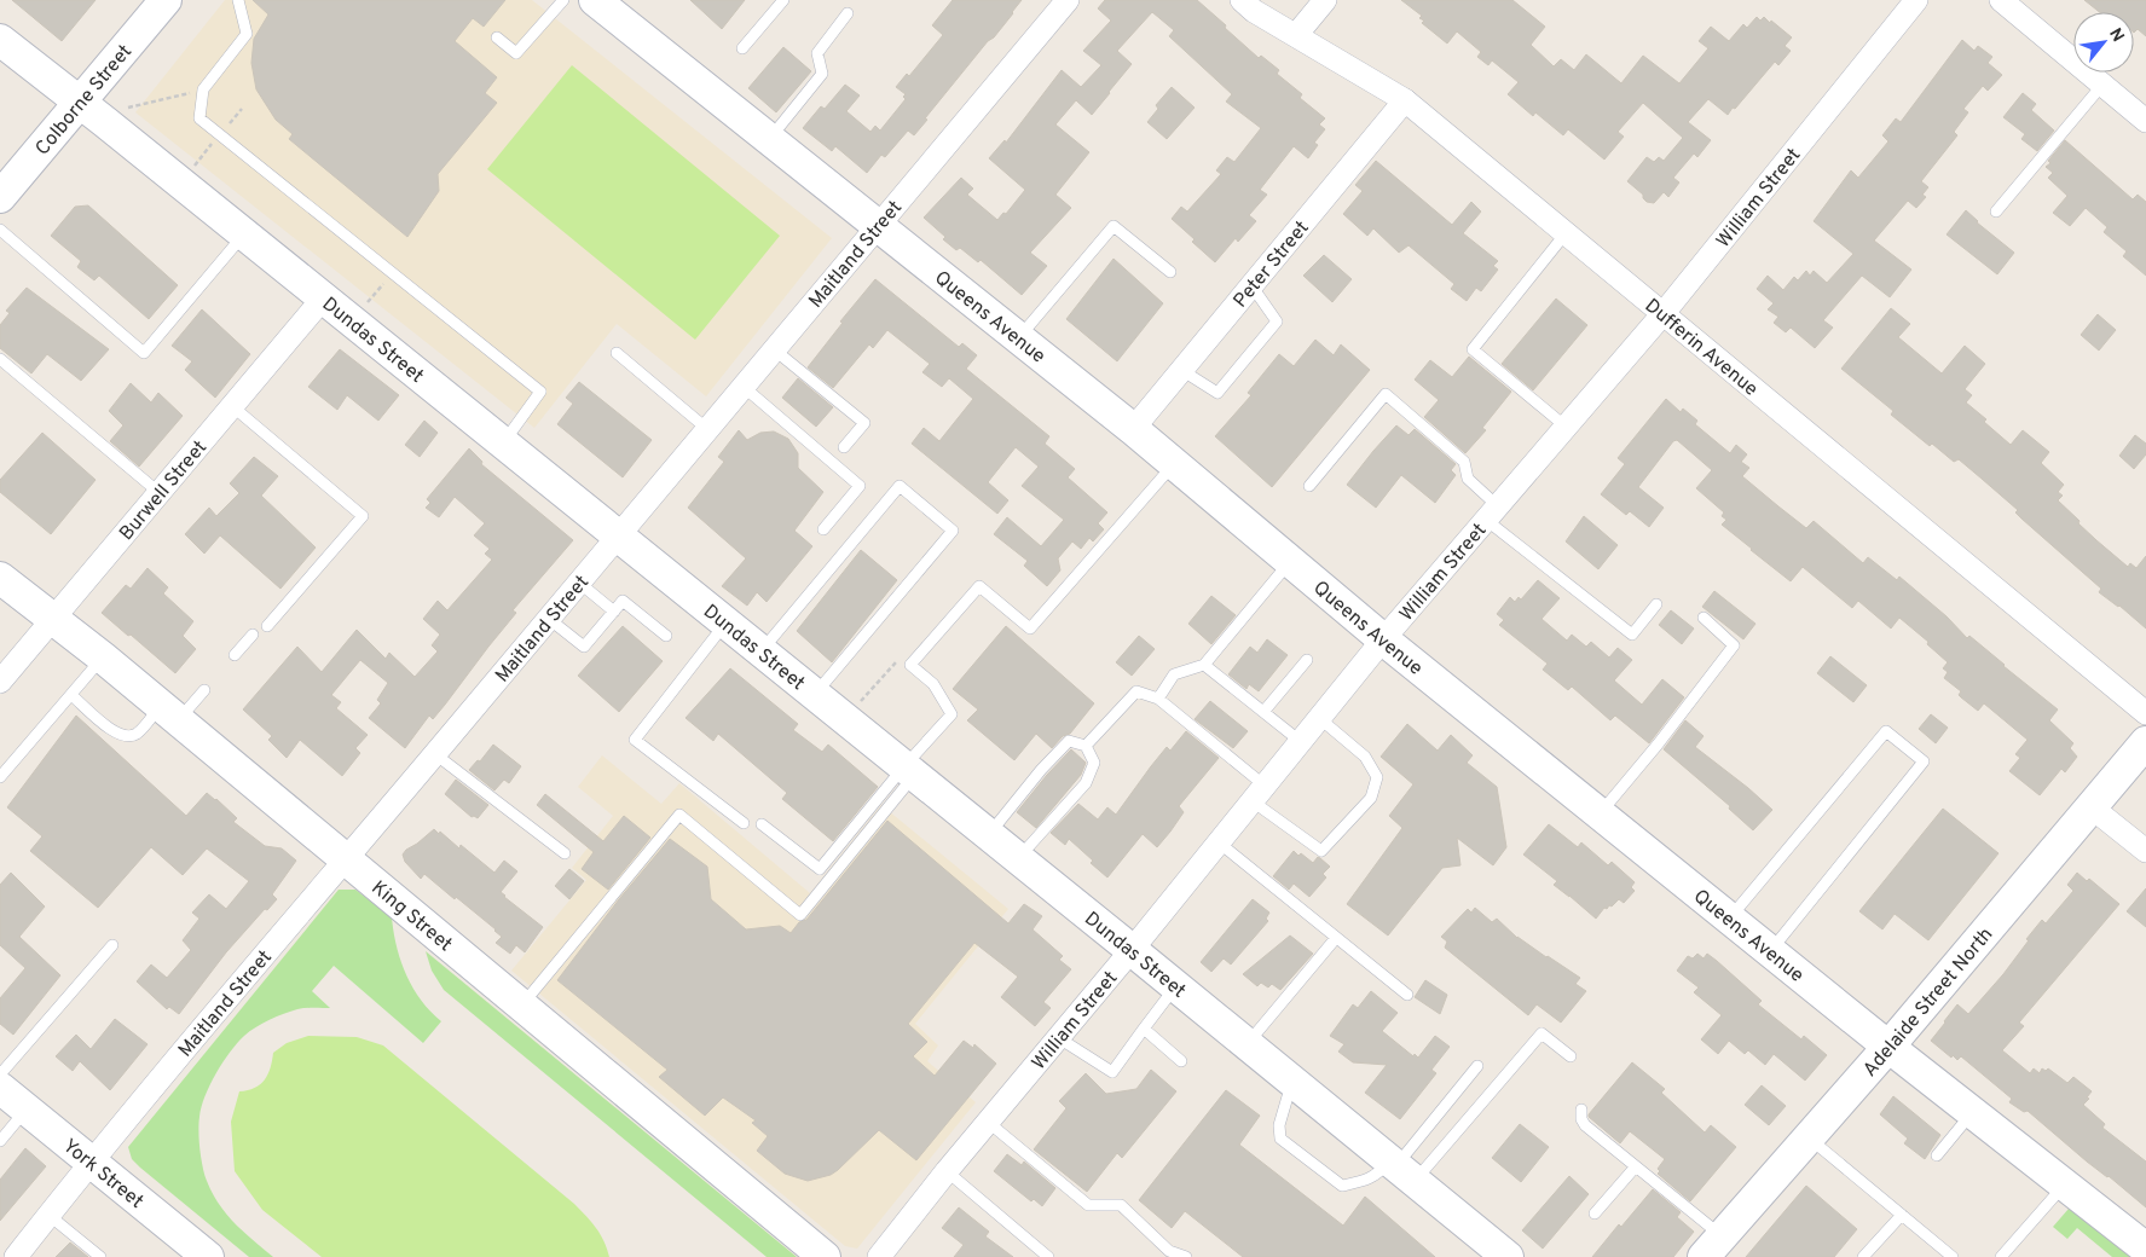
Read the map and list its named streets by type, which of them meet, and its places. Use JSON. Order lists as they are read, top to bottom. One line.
{"streets":{"main road":["Colborne Street","Queens Avenue","Dundas Street","King Street","Adelaide Street North","York Street"],"street":["William Street","Maitland Street","Peter Street","Dufferin Avenue","Burwell Street"]},"crossings":[["Colborne Street","Dundas Street"],["William Street","Queens Avenue"],["William Street","Dundas Street"],["William Street","Dufferin Avenue"],["Maitland Street","Queens Avenue"],["Maitland Street","Dundas Street"],["Maitland Street","King Street"],["Maitland Street","York Street"],["Peter Street","Queens Avenue"],["Peter Street","Dufferin Avenue"],["Queens Avenue","Adelaide Street North"],["Dundas Street","Burwell Street"],["Burwell Street","King Street"]],"north":"top right"}
